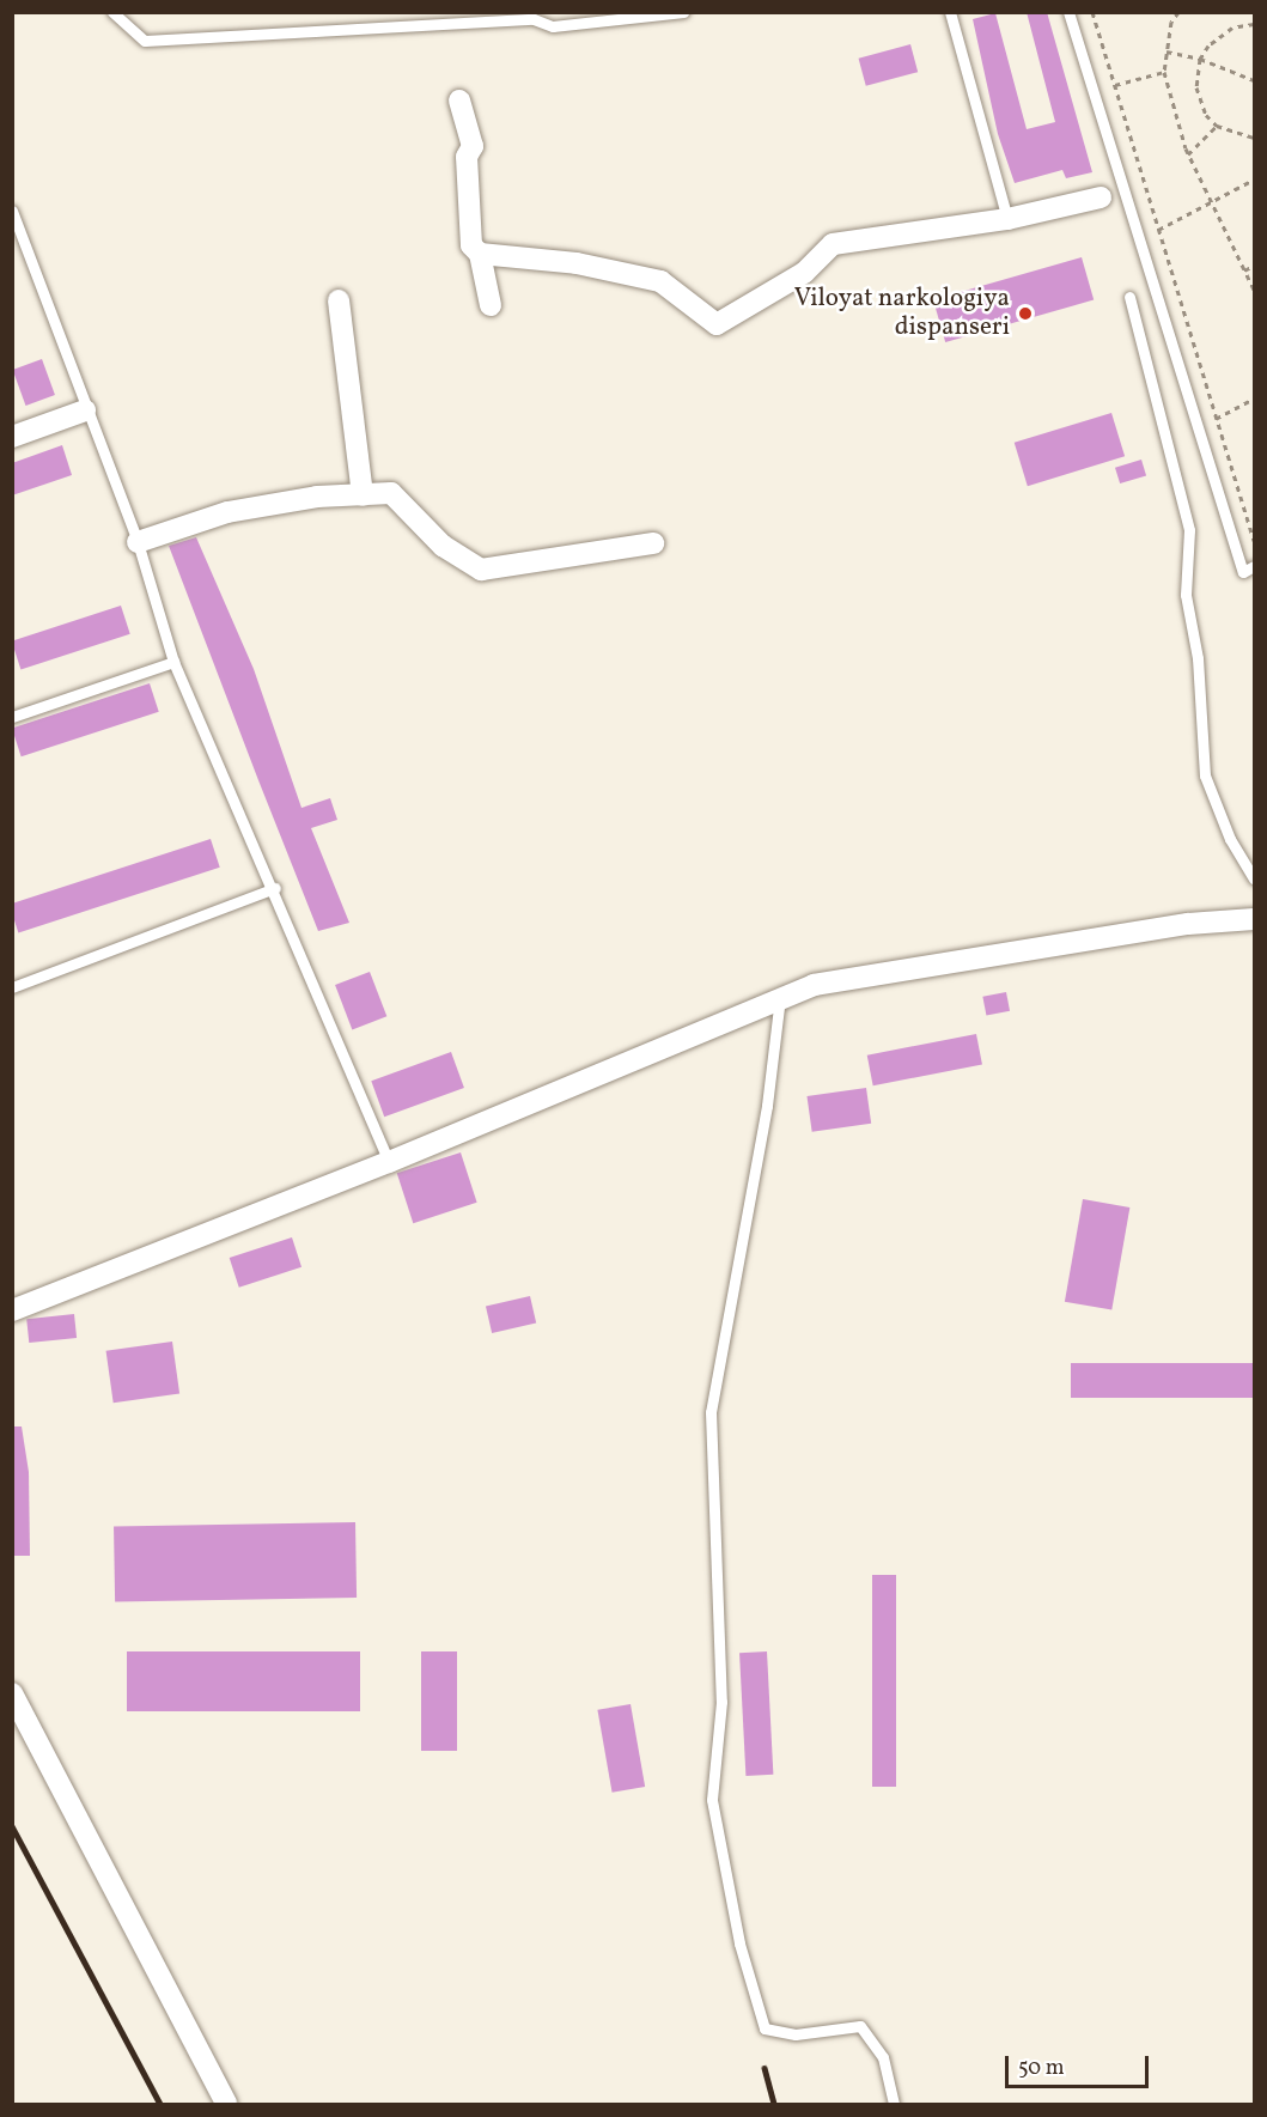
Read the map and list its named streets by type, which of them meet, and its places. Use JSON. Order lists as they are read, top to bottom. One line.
{"places":["Viloyat narkologiya dispanseri"],"scale_bar":"50 m"}
